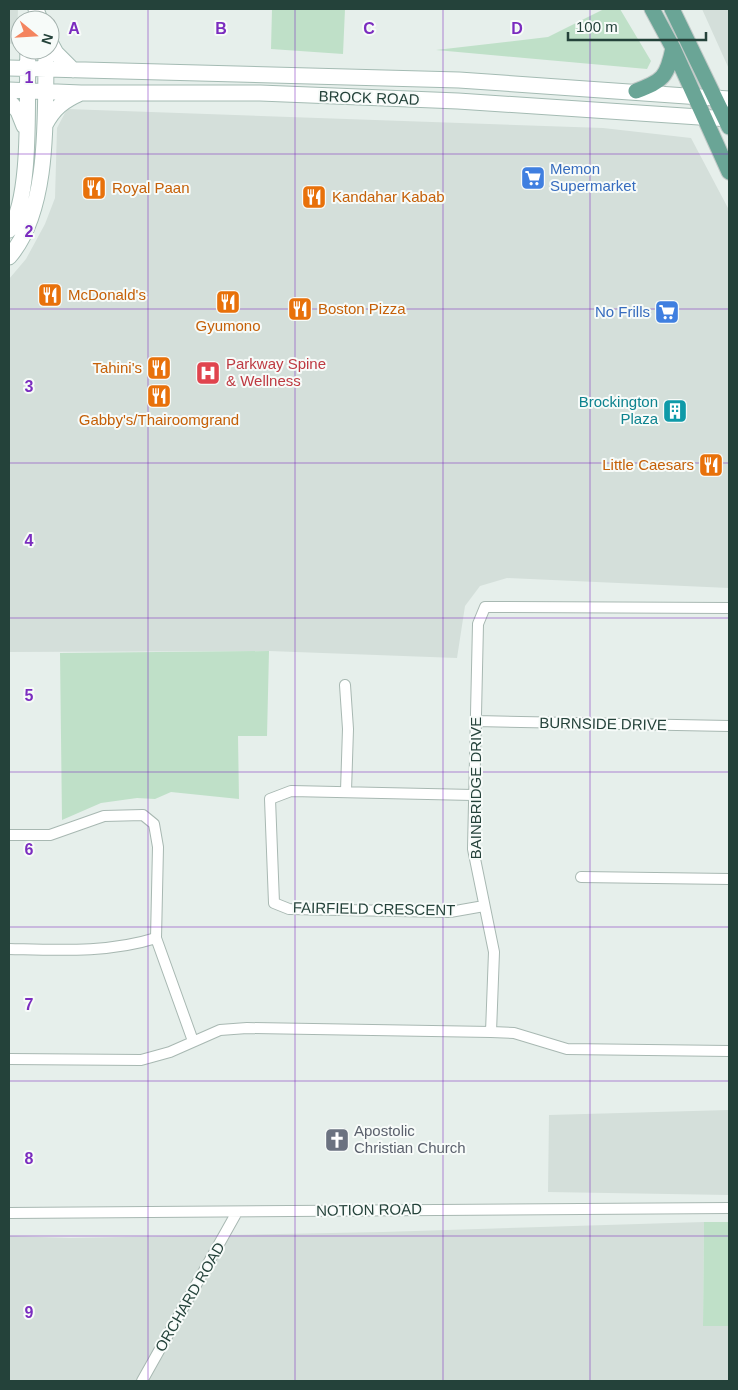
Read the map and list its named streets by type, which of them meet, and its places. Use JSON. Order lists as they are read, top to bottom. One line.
{"streets":{"main road":["BROCK ROAD"],"street":["BURNSIDE DRIVE","BAINBRIDGE DRIVE","FAIRFIELD CRESCENT","NOTION ROAD","ORCHARD ROAD"]},"crossings":[["BURNSIDE DRIVE","BAINBRIDGE DRIVE"],["BAINBRIDGE DRIVE","FAIRFIELD CRESCENT"],["NOTION ROAD","ORCHARD ROAD"]],"places":{"supermarket":["Memon Supermarket","No Frills"],"restaurant":["Royal Paan","Kandahar Kabab","McDonald's","Gyumono","Boston Pizza","Tahini's","Gabby's/Thairoomgrand","Little Caesars"],"hospital":["Parkway Spine & Wellness"],"building":["Brockington Plaza"],"church":["Apostolic Christian Church"]},"scale_bar":"100 m","north":"right","grid":{"columns":["A","B","C","D"],"rows":["1","2","3","4","5","6","7","8","9"]}}
